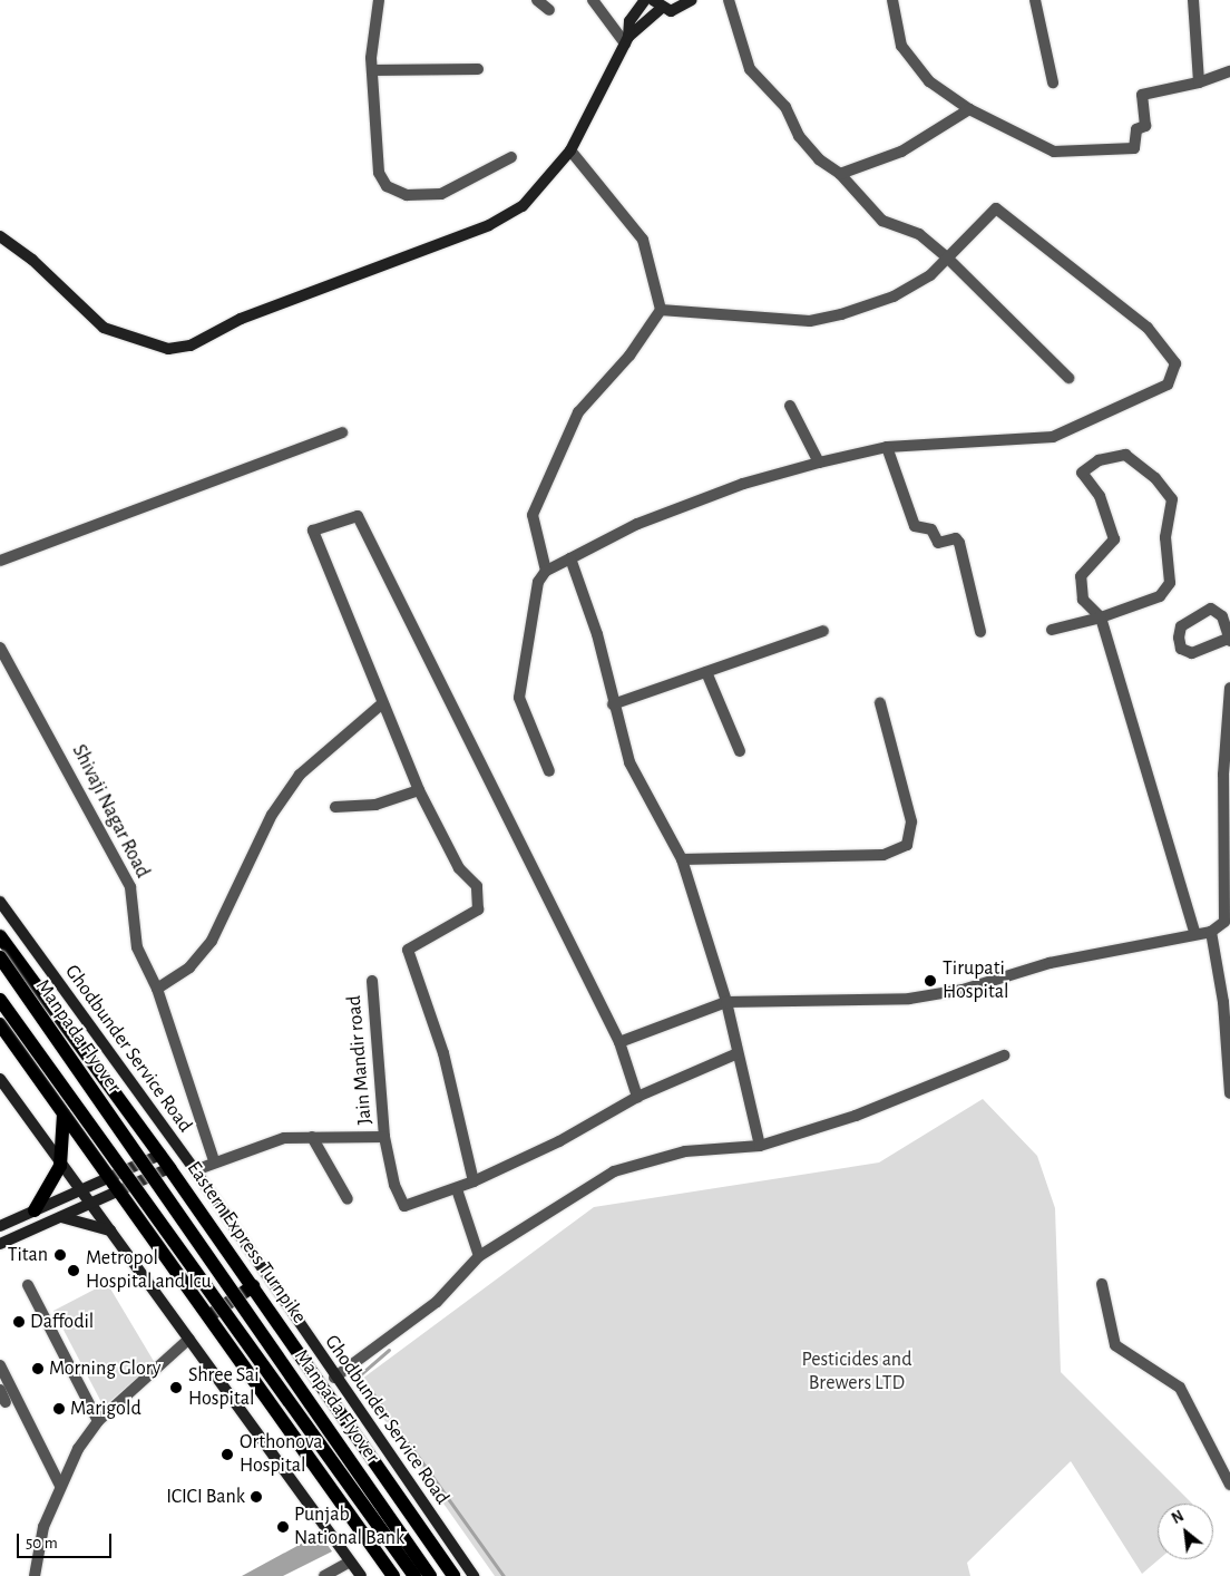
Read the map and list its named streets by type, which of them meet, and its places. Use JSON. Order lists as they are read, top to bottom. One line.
{"streets":{"main road":["Manpada Flyover","Eastern Express Turnpike"],"street":["Shivaji Nagar Road","Ghodbunder Service Road","Jain Mandir road"]},"crossings":[["Ghodbunder Service Road","Eastern Express Turnpike"]],"parks":["Pesticides and Brewers LTD"],"places":["Tirupati Hospital","Titan","Metropol Hospital and Icu","Daffodil","Morning Glory","Shree Sai Hospital","Marigold","Orthonova Hospital","ICICI Bank","Punjab National Bank"],"scale_bar":"50 m","north":"top left"}
